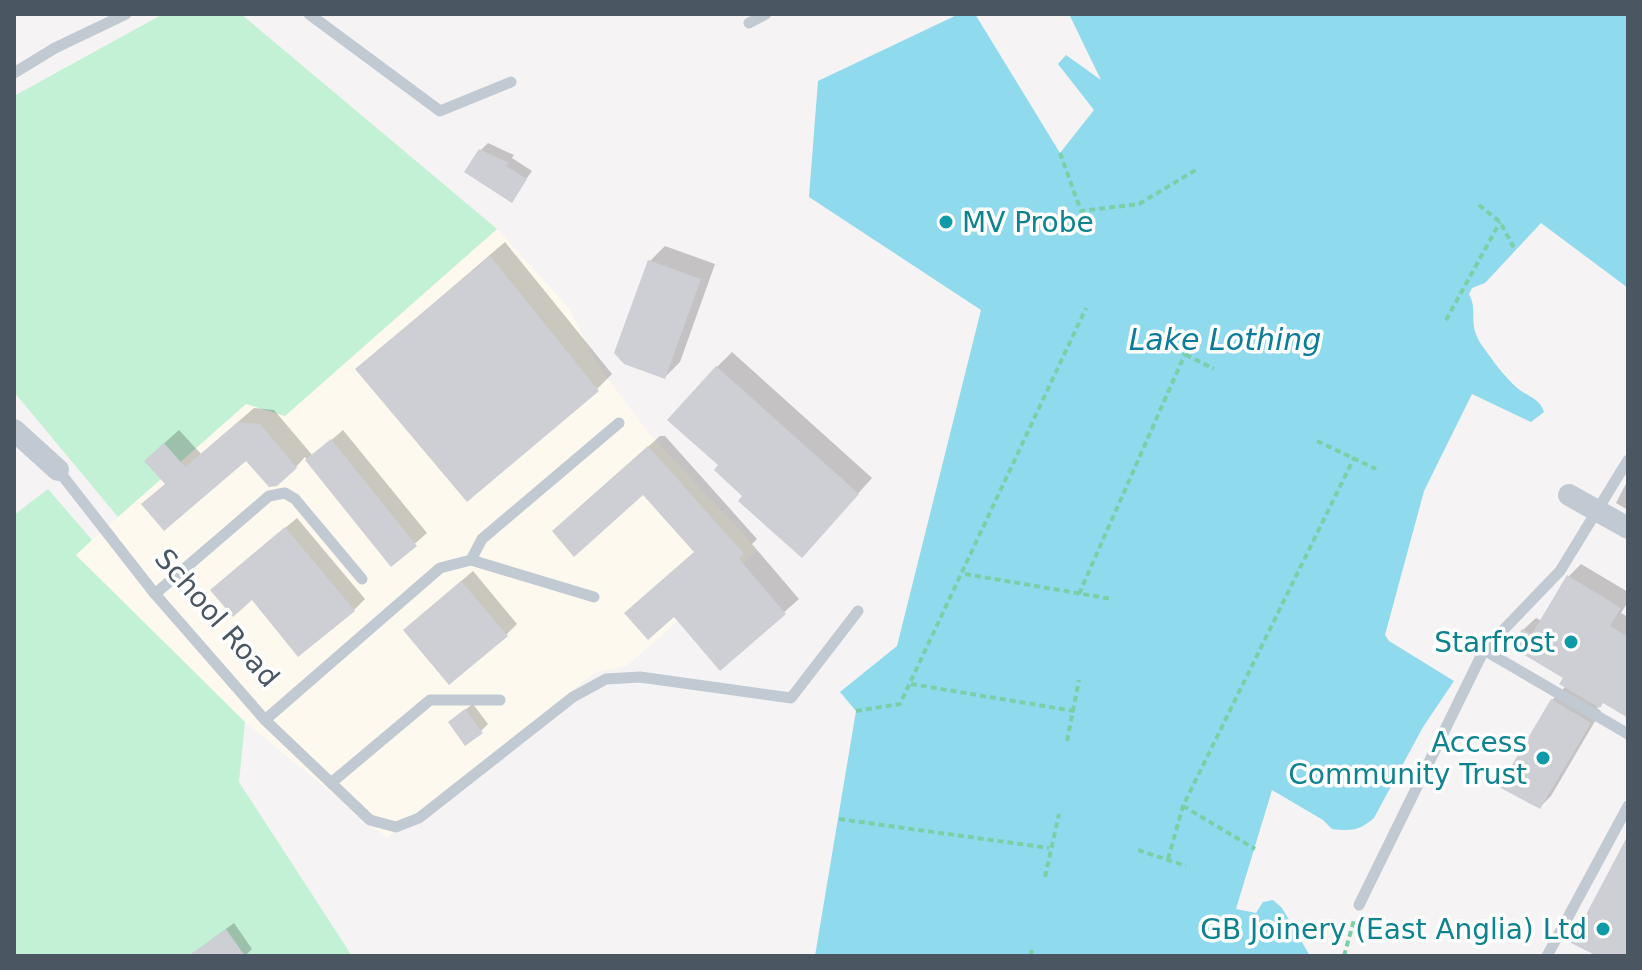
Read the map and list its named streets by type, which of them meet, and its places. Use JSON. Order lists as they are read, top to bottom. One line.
{"streets":{"street":["School Road"]},"water":["Lake Lothing"],"places":["MV Probe","Starfrost","Access Community Trust","GB Joinery (East Anglia) Ltd"]}
